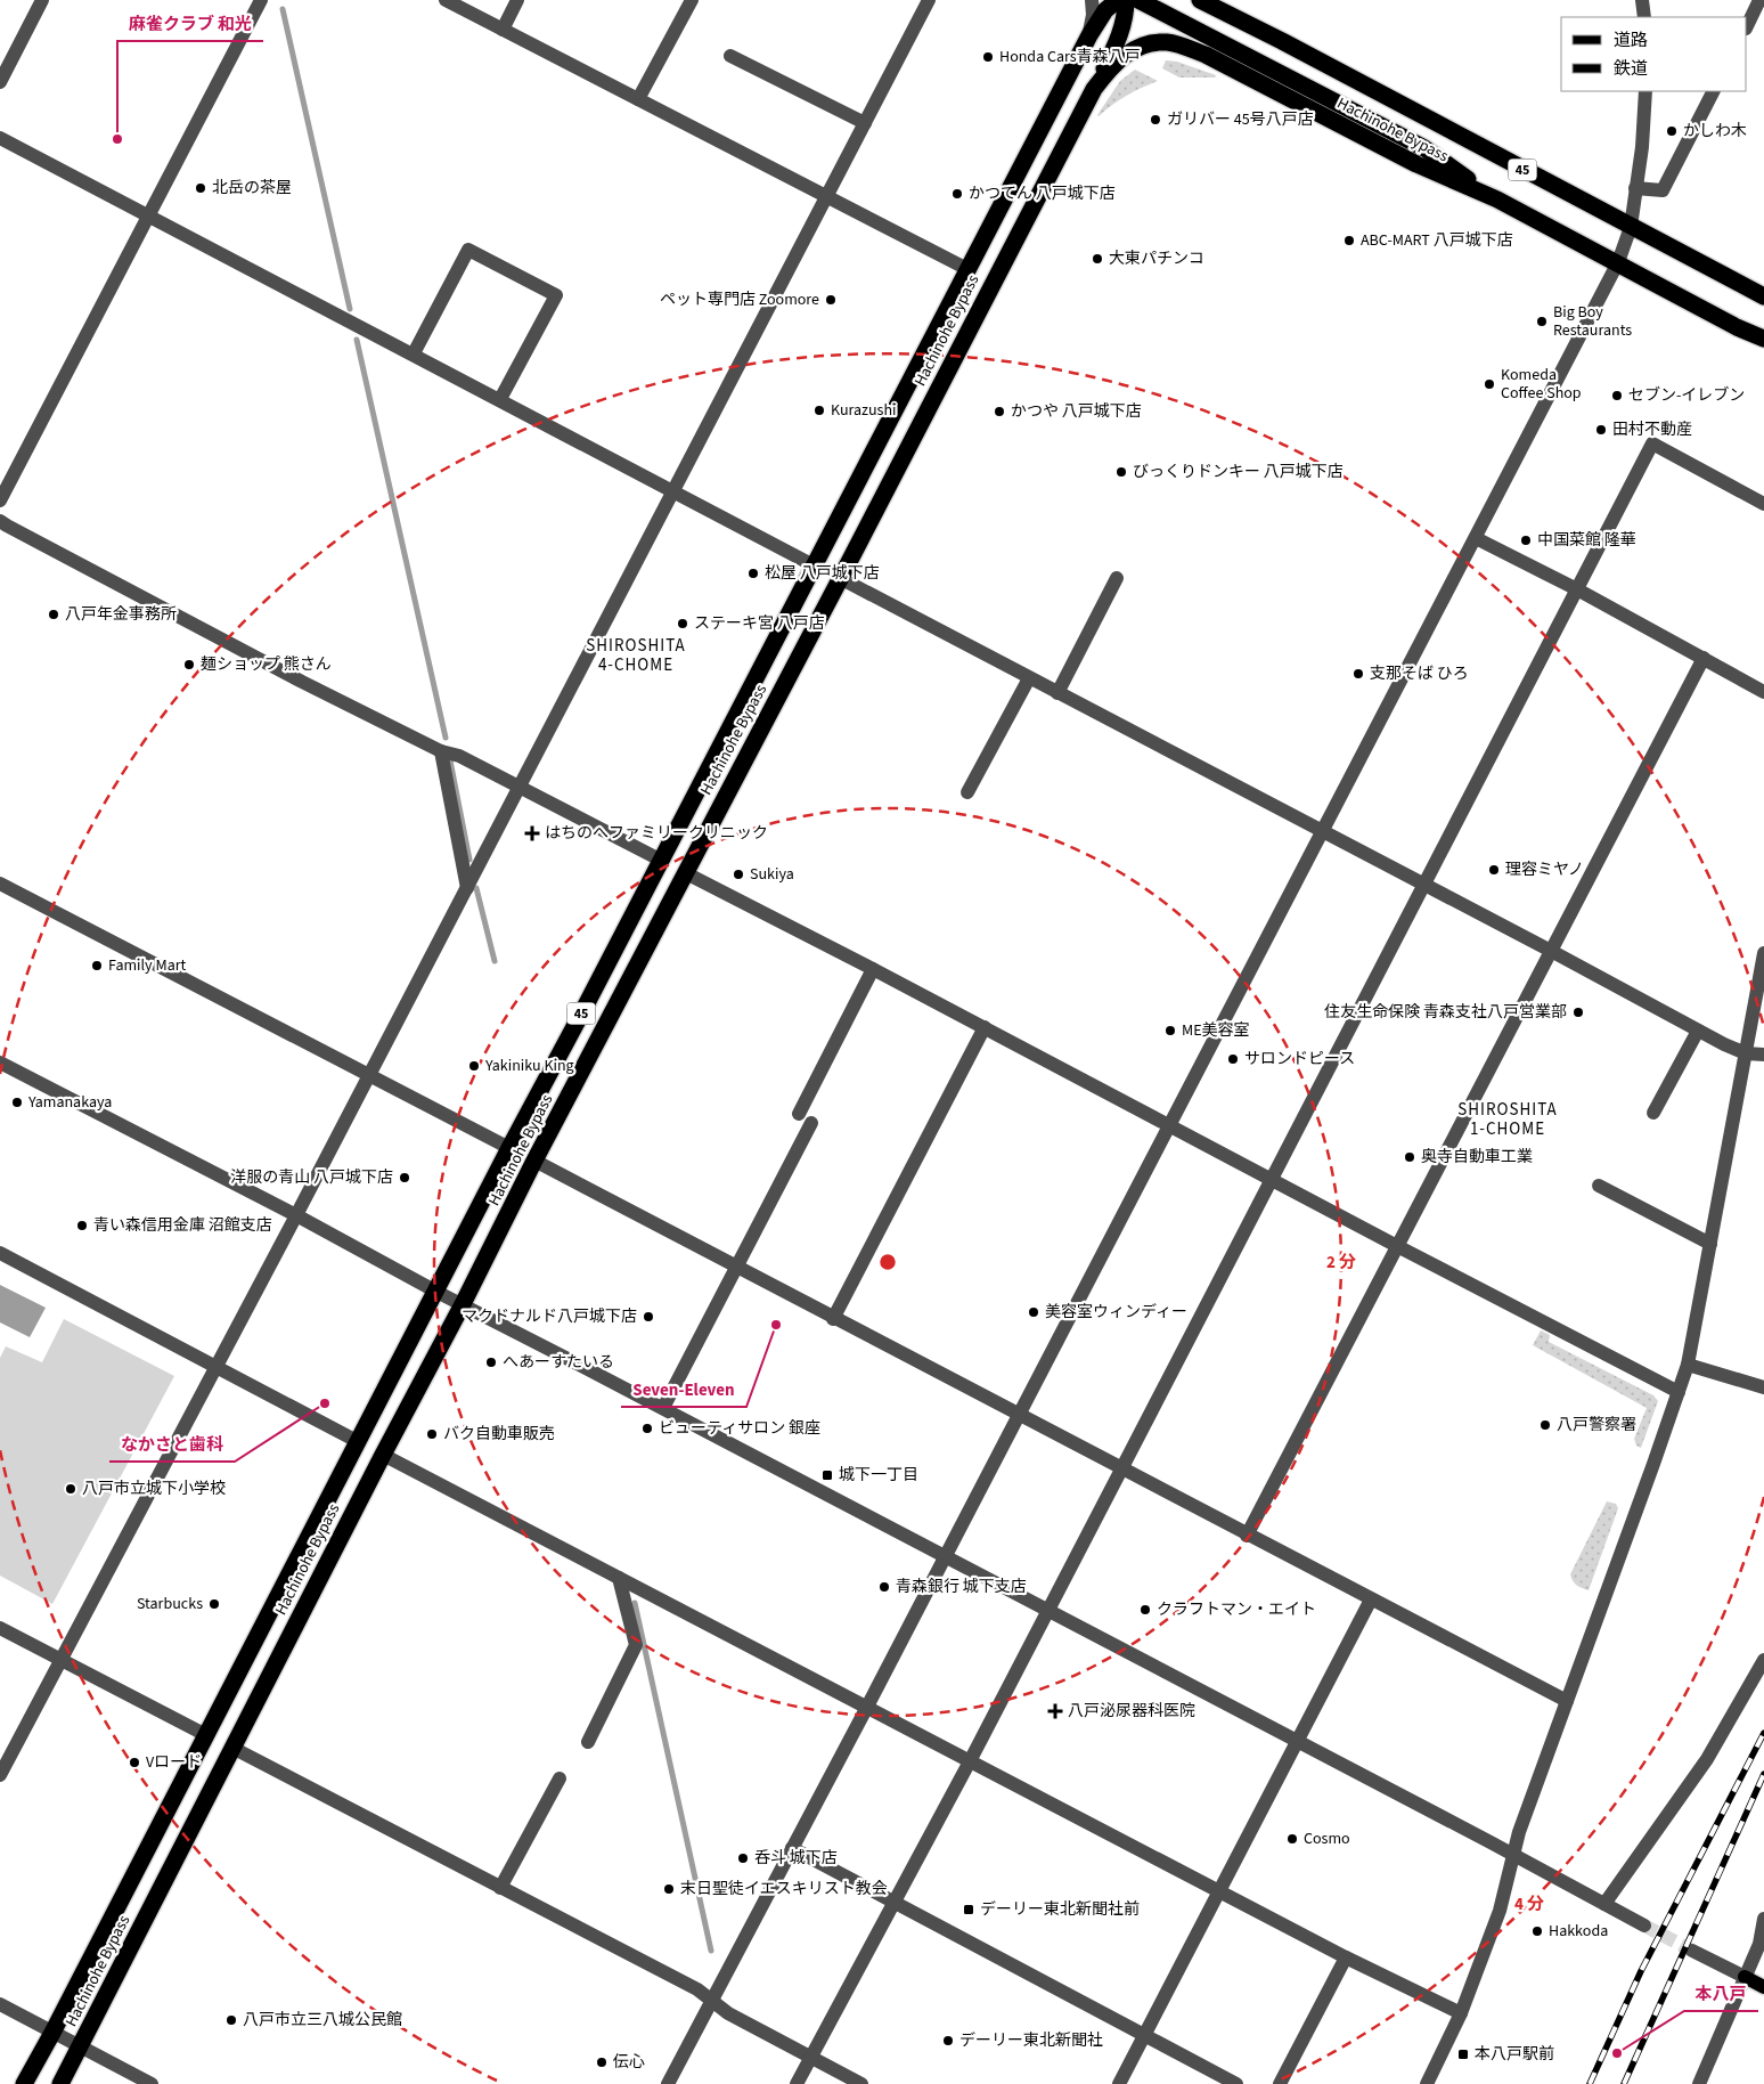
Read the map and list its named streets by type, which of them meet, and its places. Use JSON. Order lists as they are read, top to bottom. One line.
{"streets":{"highway":["Hachinohe Bypass","45"]},"crossings":[["Hachinohe Bypass","45"]],"districts":["SHIROSHITA 4-CHOME","SHIROSHITA 1-CHOME"],"places":{"other":["Honda Cars青森八戸","ガリバー 45号八戸店","かしわ木","麻雀クラブ 和光","北岳の茶屋","かつてん 八戸城下店","ABC-MART 八戸城下店","大東パチンコ","ペット専門店 Zoomore","Big Boy Restaurants","Komeda Coffee Shop","セブン-イレブン","Kurazushi","かつや 八戸城下店","田村不動産","びっくりドンキー 八戸城下店","中国菜館 隆華","松屋 八戸城下店","八戸年金事務所","ステーキ宮 八戸店","麺ショップ 熊さん","支那そば ひろ","理容ミヤノ","Sukiya","Family Mart","住友生命保険 青森支社八戸営業部","ME美容室","サロンドピース","Yakiniku King","Yamanakaya","奥寺自動車工業","洋服の青山 八戸城下店","青い森信用金庫 沼館支店","美容室ウィンディー","マクドナルド八戸城下店","Seven-Eleven","へあーすたいる","なかさと歯科","八戸警察署","ビューティサロン 銀座","バク自動車販売","八戸市立城下小学校","青森銀行 城下支店","Starbucks","クラフトマン・エイト","Vロード","Cosmo","呑斗 城下店","末日聖徒イエスキリスト教会","Hakkoda","八戸市立三八城公民館","デーリー東北新聞社","本八戸","伝心"],"health":["はちのへファミリークリニック","八戸泌尿器科医院"],"transit":["城下一丁目","デーリー東北新聞社前","本八戸駅前"]},"legend":["道路","鉄道"],"rings":["2 分","4 分"]}
